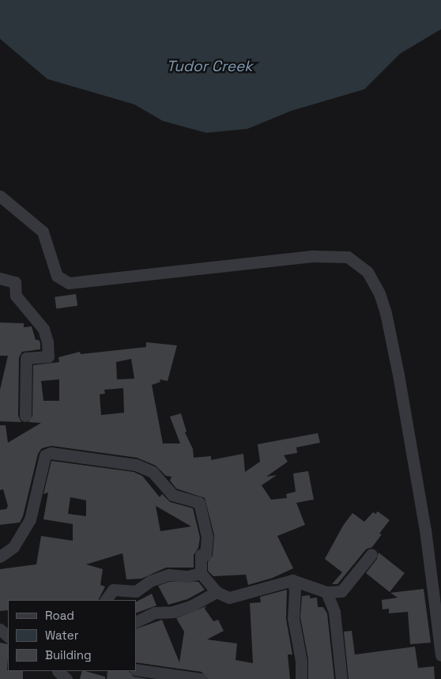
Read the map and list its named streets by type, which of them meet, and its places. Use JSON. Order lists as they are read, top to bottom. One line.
{"water":["Tudor Creek"],"legend":["Road","Water","Building"]}
